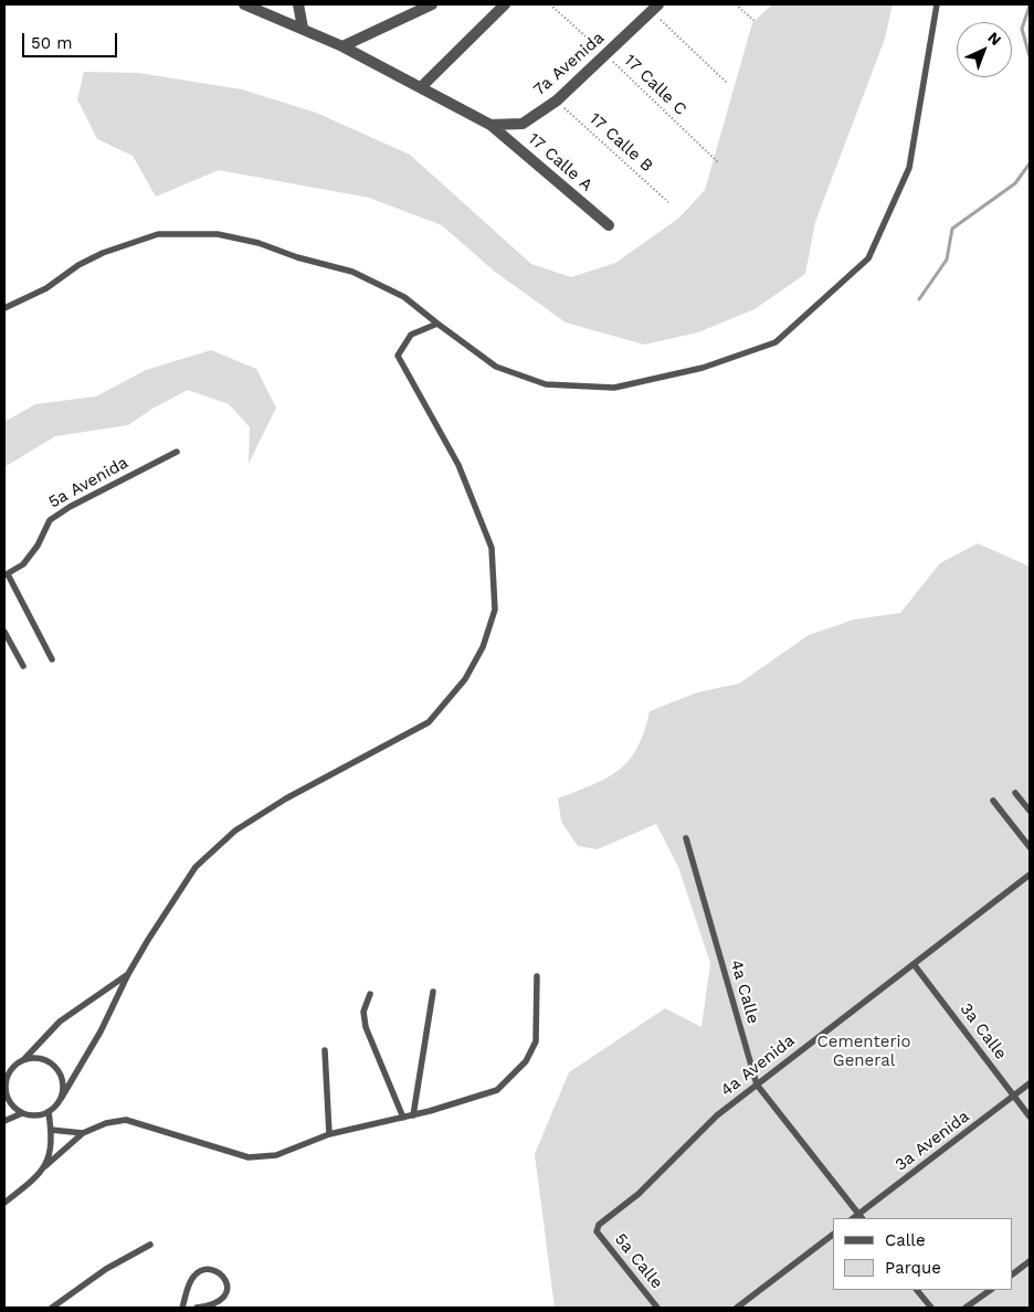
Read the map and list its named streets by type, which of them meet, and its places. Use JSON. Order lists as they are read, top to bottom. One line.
{"streets":{"street":["7a Avenida","17 Calle A"],"lane":["5a Avenida","4a Calle","3a Calle","4a Avenida","3a Avenida","5a Calle"],"path":["17 Calle C","17 Calle B"]},"crossings":[["7a Avenida","17 Calle C"],["7a Avenida","17 Calle B"],["7a Avenida","17 Calle A"],["4a Calle","4a Avenida"],["4a Calle","3a Avenida"],["3a Calle","4a Avenida"],["3a Calle","3a Avenida"],["4a Avenida","5a Calle"]],"parks":["Cementerio General"],"legend":["Calle","Parque"],"scale_bar":"50 m","north":"top right"}
